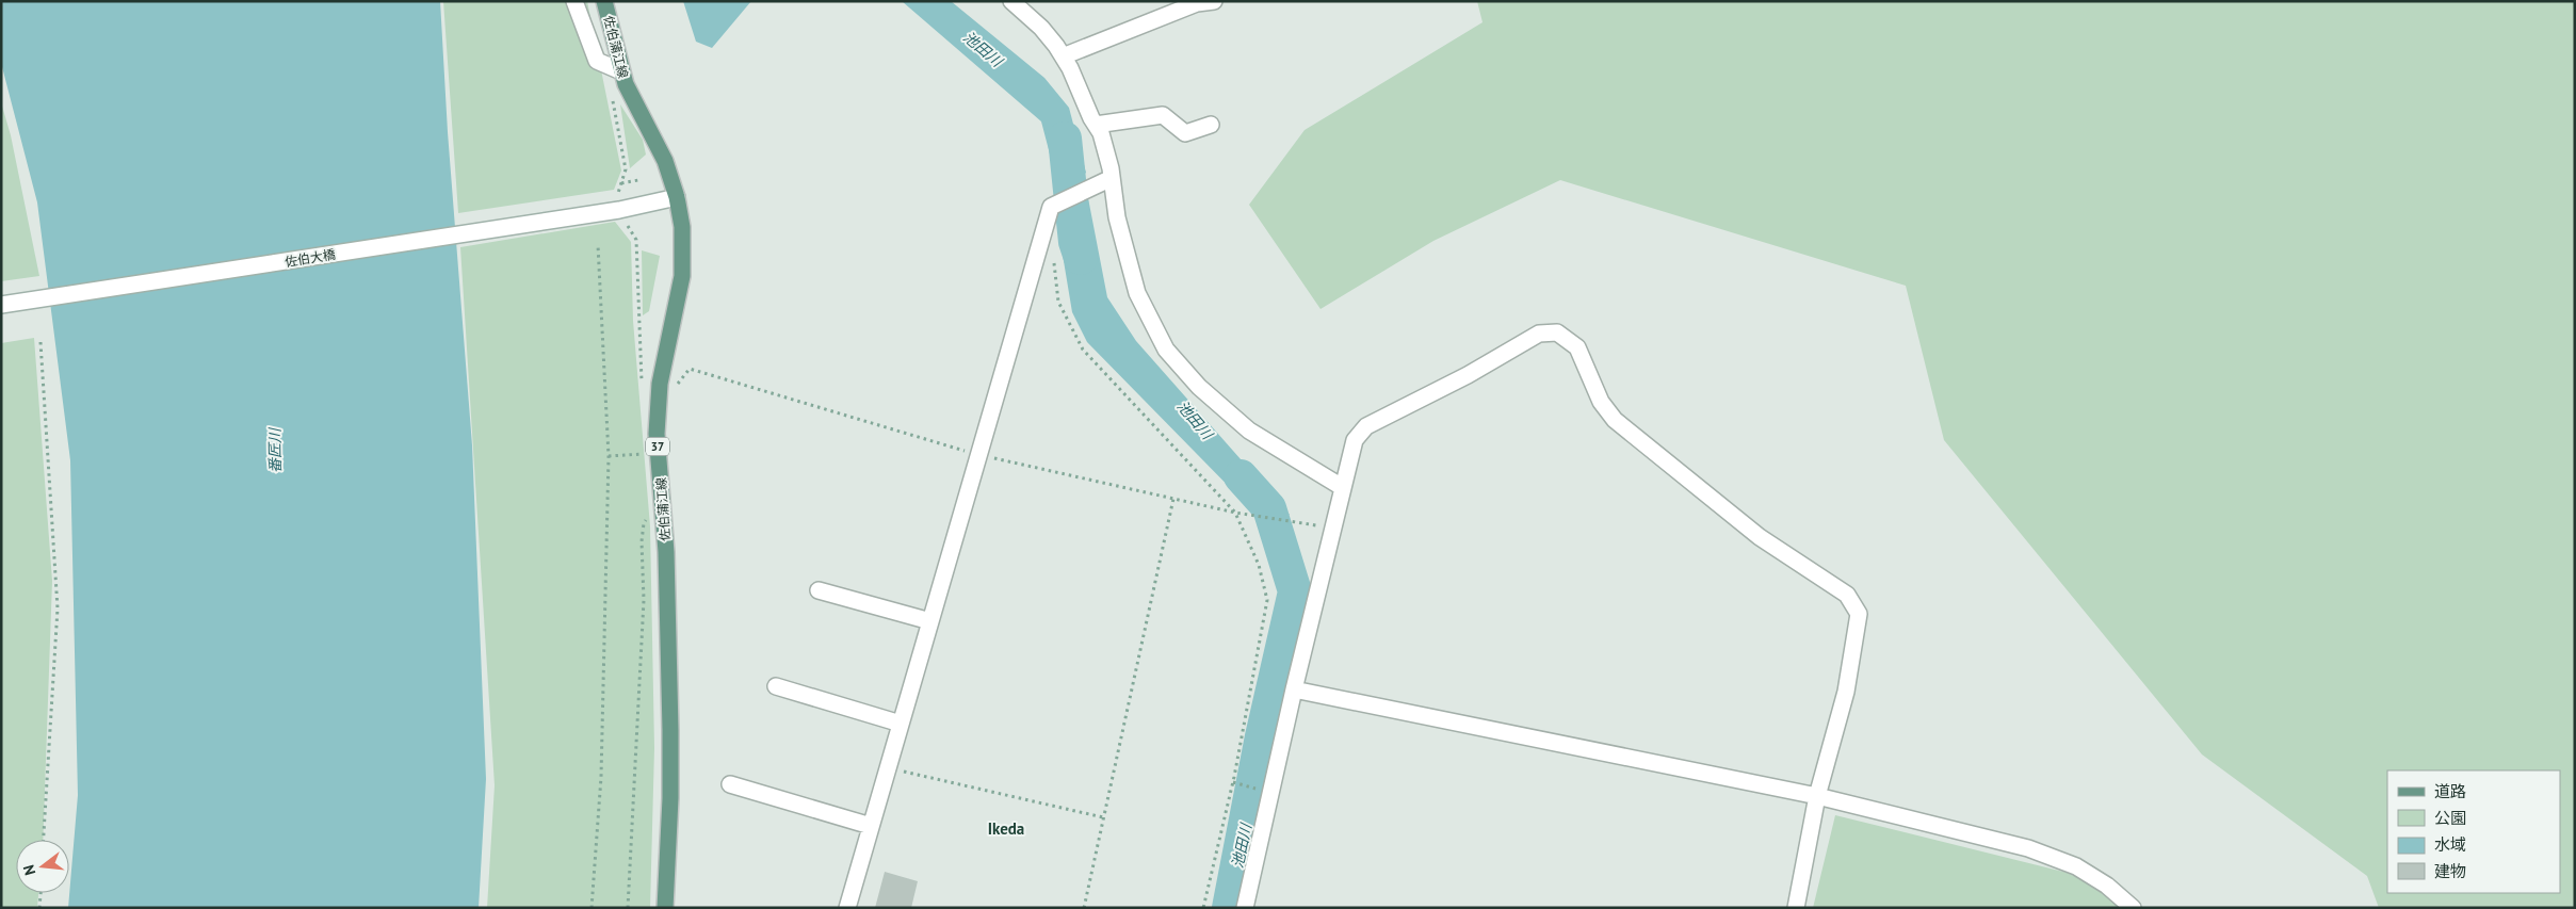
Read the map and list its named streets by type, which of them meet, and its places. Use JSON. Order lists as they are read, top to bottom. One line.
{"streets":{"main road":["佐伯蒲江線","37"],"street":["佐伯大橋"]},"crossings":[["佐伯蒲江線","佐伯大橋"]],"districts":["Ikeda"],"water":["池田川","番匠川"],"legend":["道路","公園","水域","建物"],"north":"left"}
